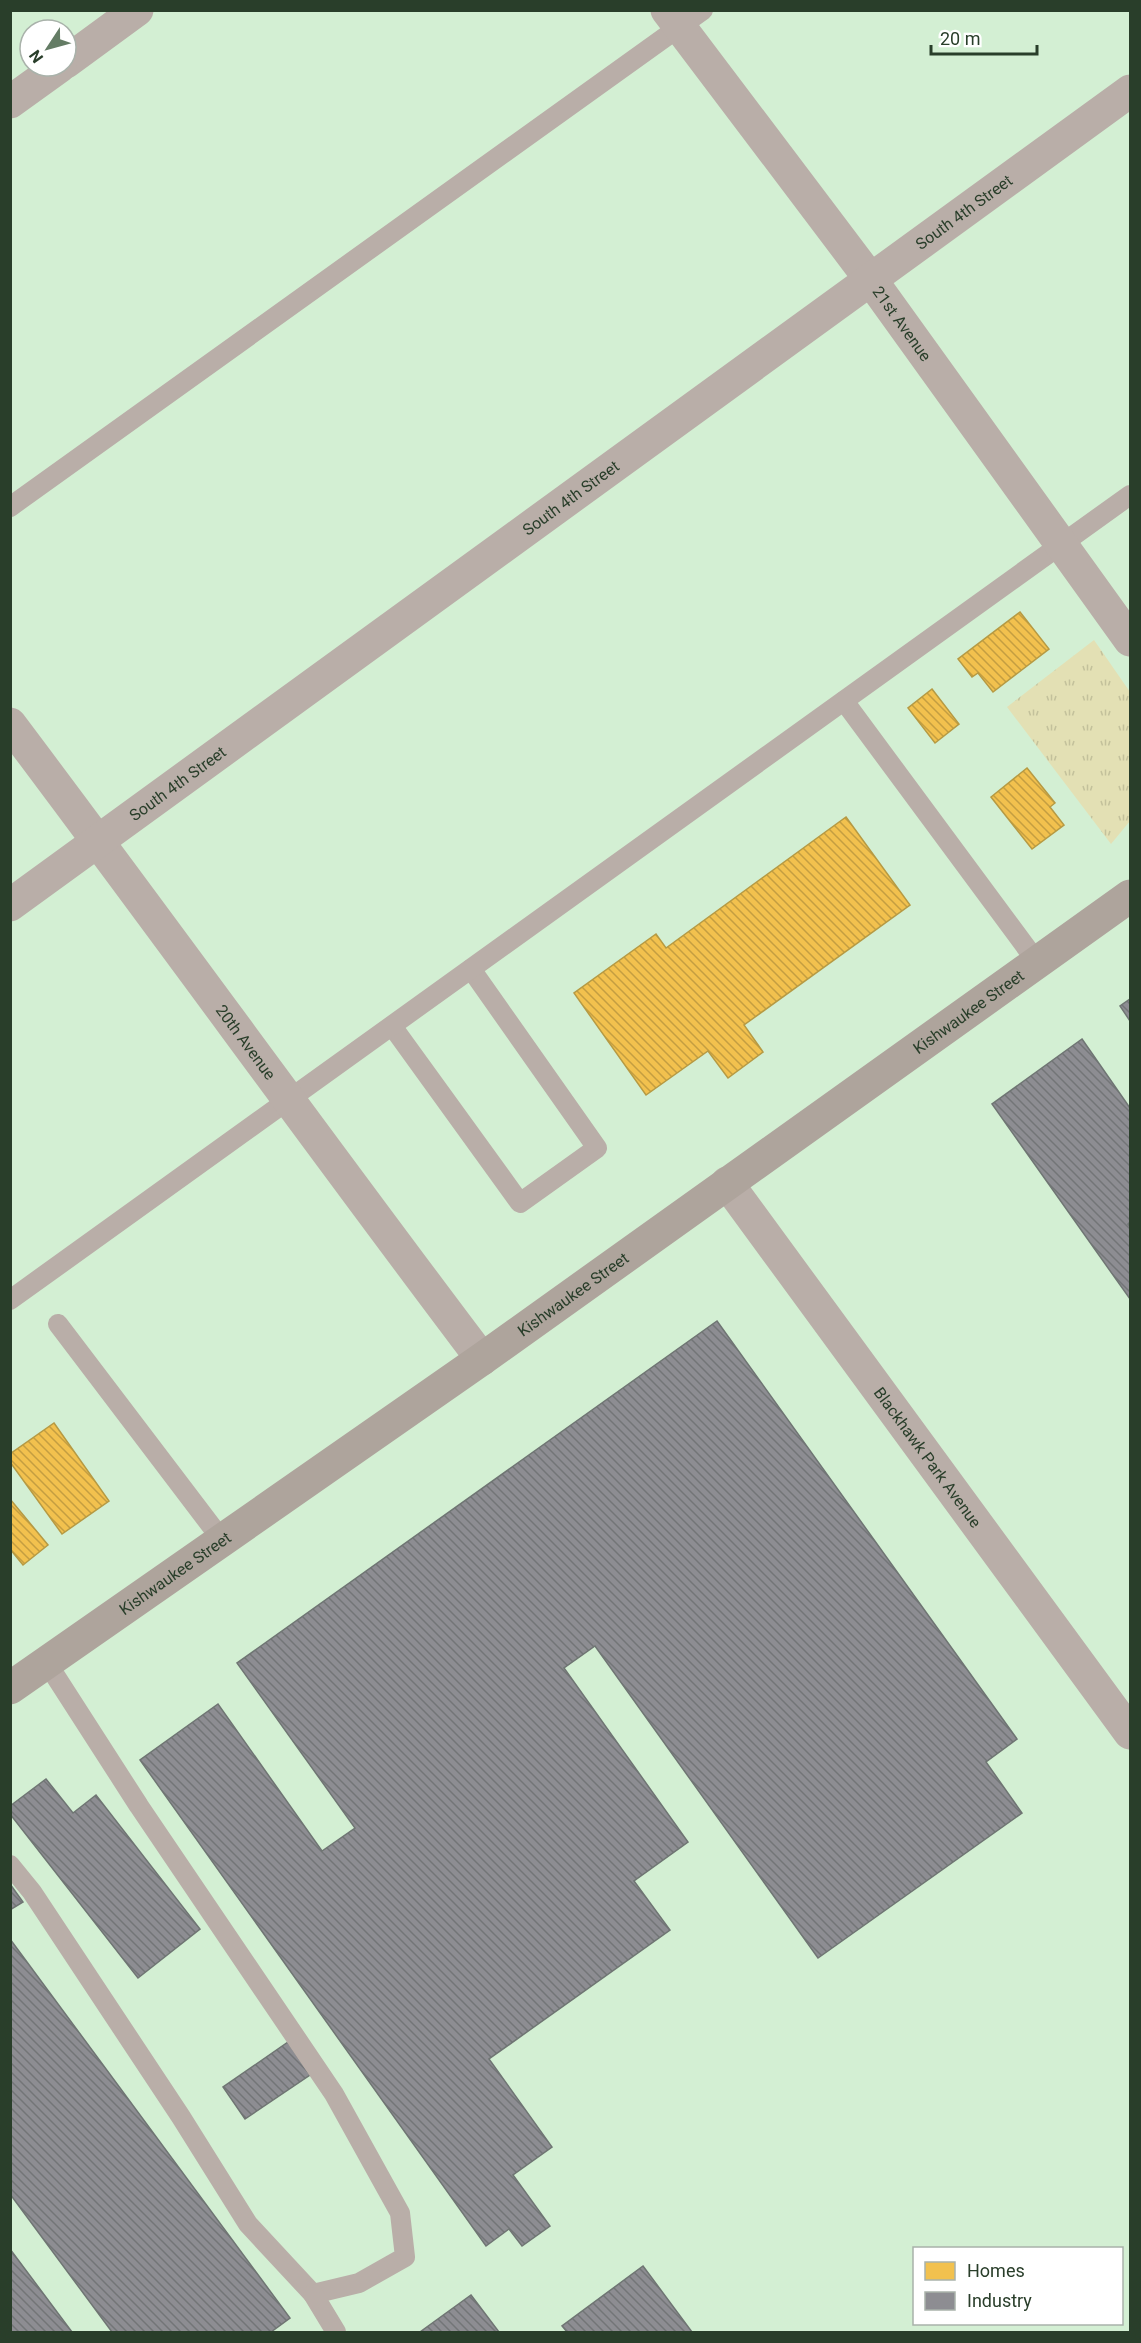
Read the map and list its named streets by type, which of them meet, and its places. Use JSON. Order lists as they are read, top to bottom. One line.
{"streets":{"main road":["Kishwaukee Street"],"street":["South 4th Street","21st Avenue","20th Avenue","Blackhawk Park Avenue"]},"crossings":[["South 4th Street","21st Avenue"],["South 4th Street","20th Avenue"],["Kishwaukee Street","20th Avenue"],["Kishwaukee Street","Blackhawk Park Avenue"]],"legend":["Homes","Industry"],"scale_bar":"20 m","north":"bottom left"}
